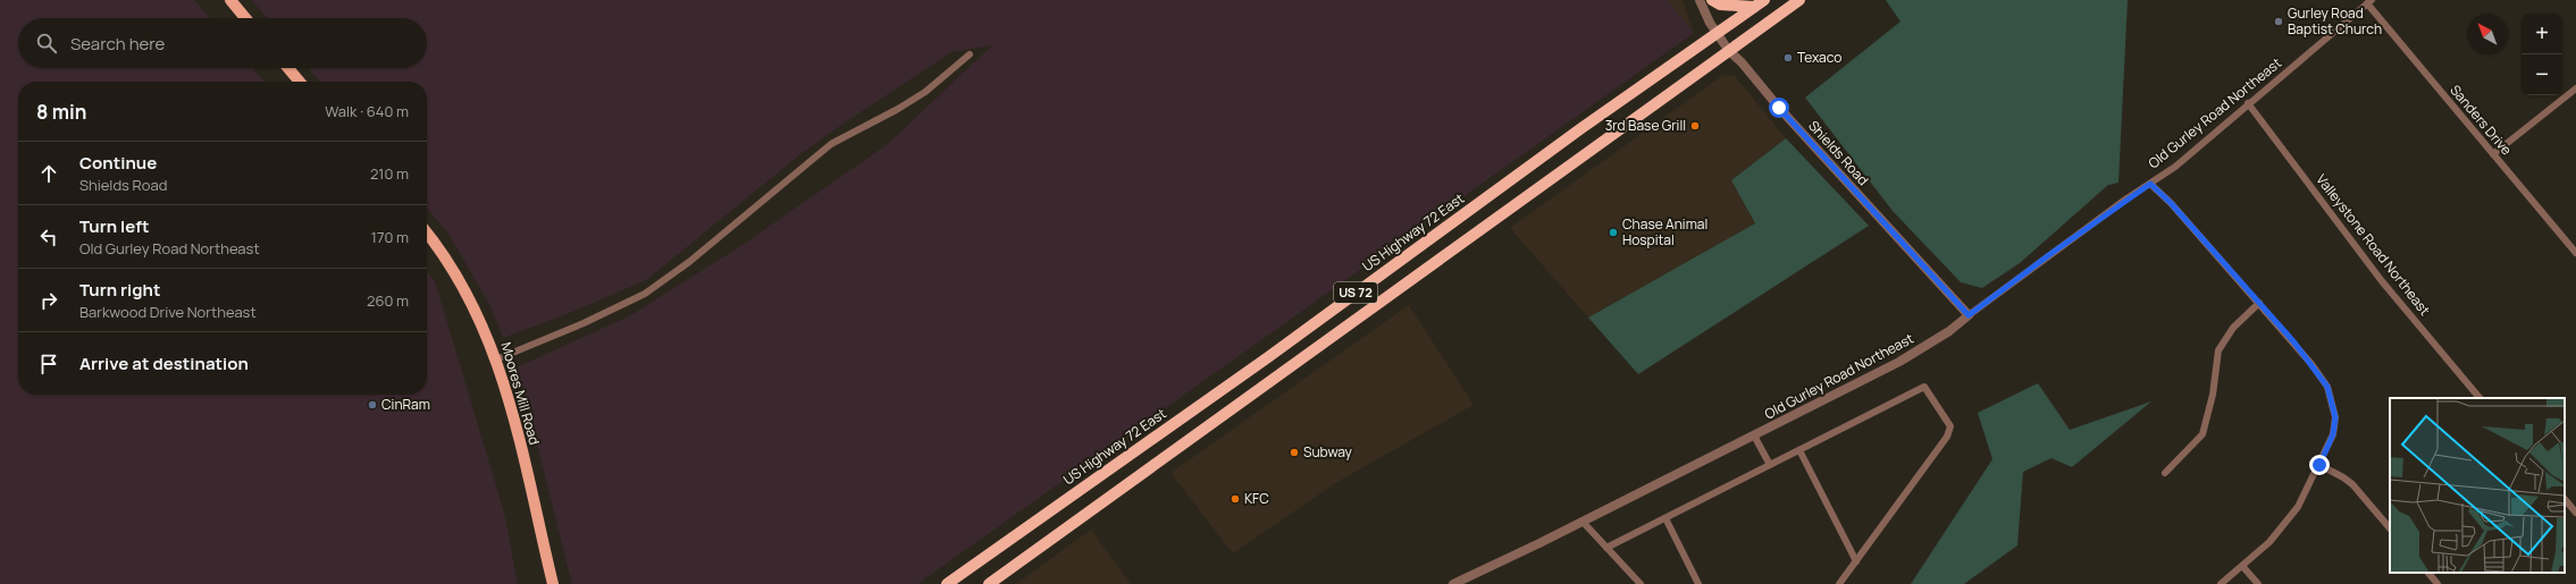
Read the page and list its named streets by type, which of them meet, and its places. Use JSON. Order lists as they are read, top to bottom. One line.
{"streets":{"highway":["US Highway 72 East","US 72"],"main road":["Moores Mill Road"],"street":["Old Gurley Road Northeast","Sanders Drive","Shields Road","Valleystone Road Northeast"]},"crossings":[["Old Gurley Road Northeast","Sanders Drive"],["Old Gurley Road Northeast","Shields Road"],["Old Gurley Road Northeast","Valleystone Road Northeast"],["Shields Road","US Highway 72 East"],["Shields Road","US 72"]],"places":["Gurley Road Baptist Church","Texaco","3rd Base Grill","Chase Animal Hospital","CinRam","Subway","KFC"],"north":"top left","page":{"map_buttons":["+","−"],"search":"Search here","heading":["8 min","Walk · 640 m"],"list":[["Continue","Shields Road","210 m"],["Turn left","Old Gurley Road Northeast","170 m"],["Turn right","Barkwood Drive Northeast","260 m"],"Arrive at destination"]}}
